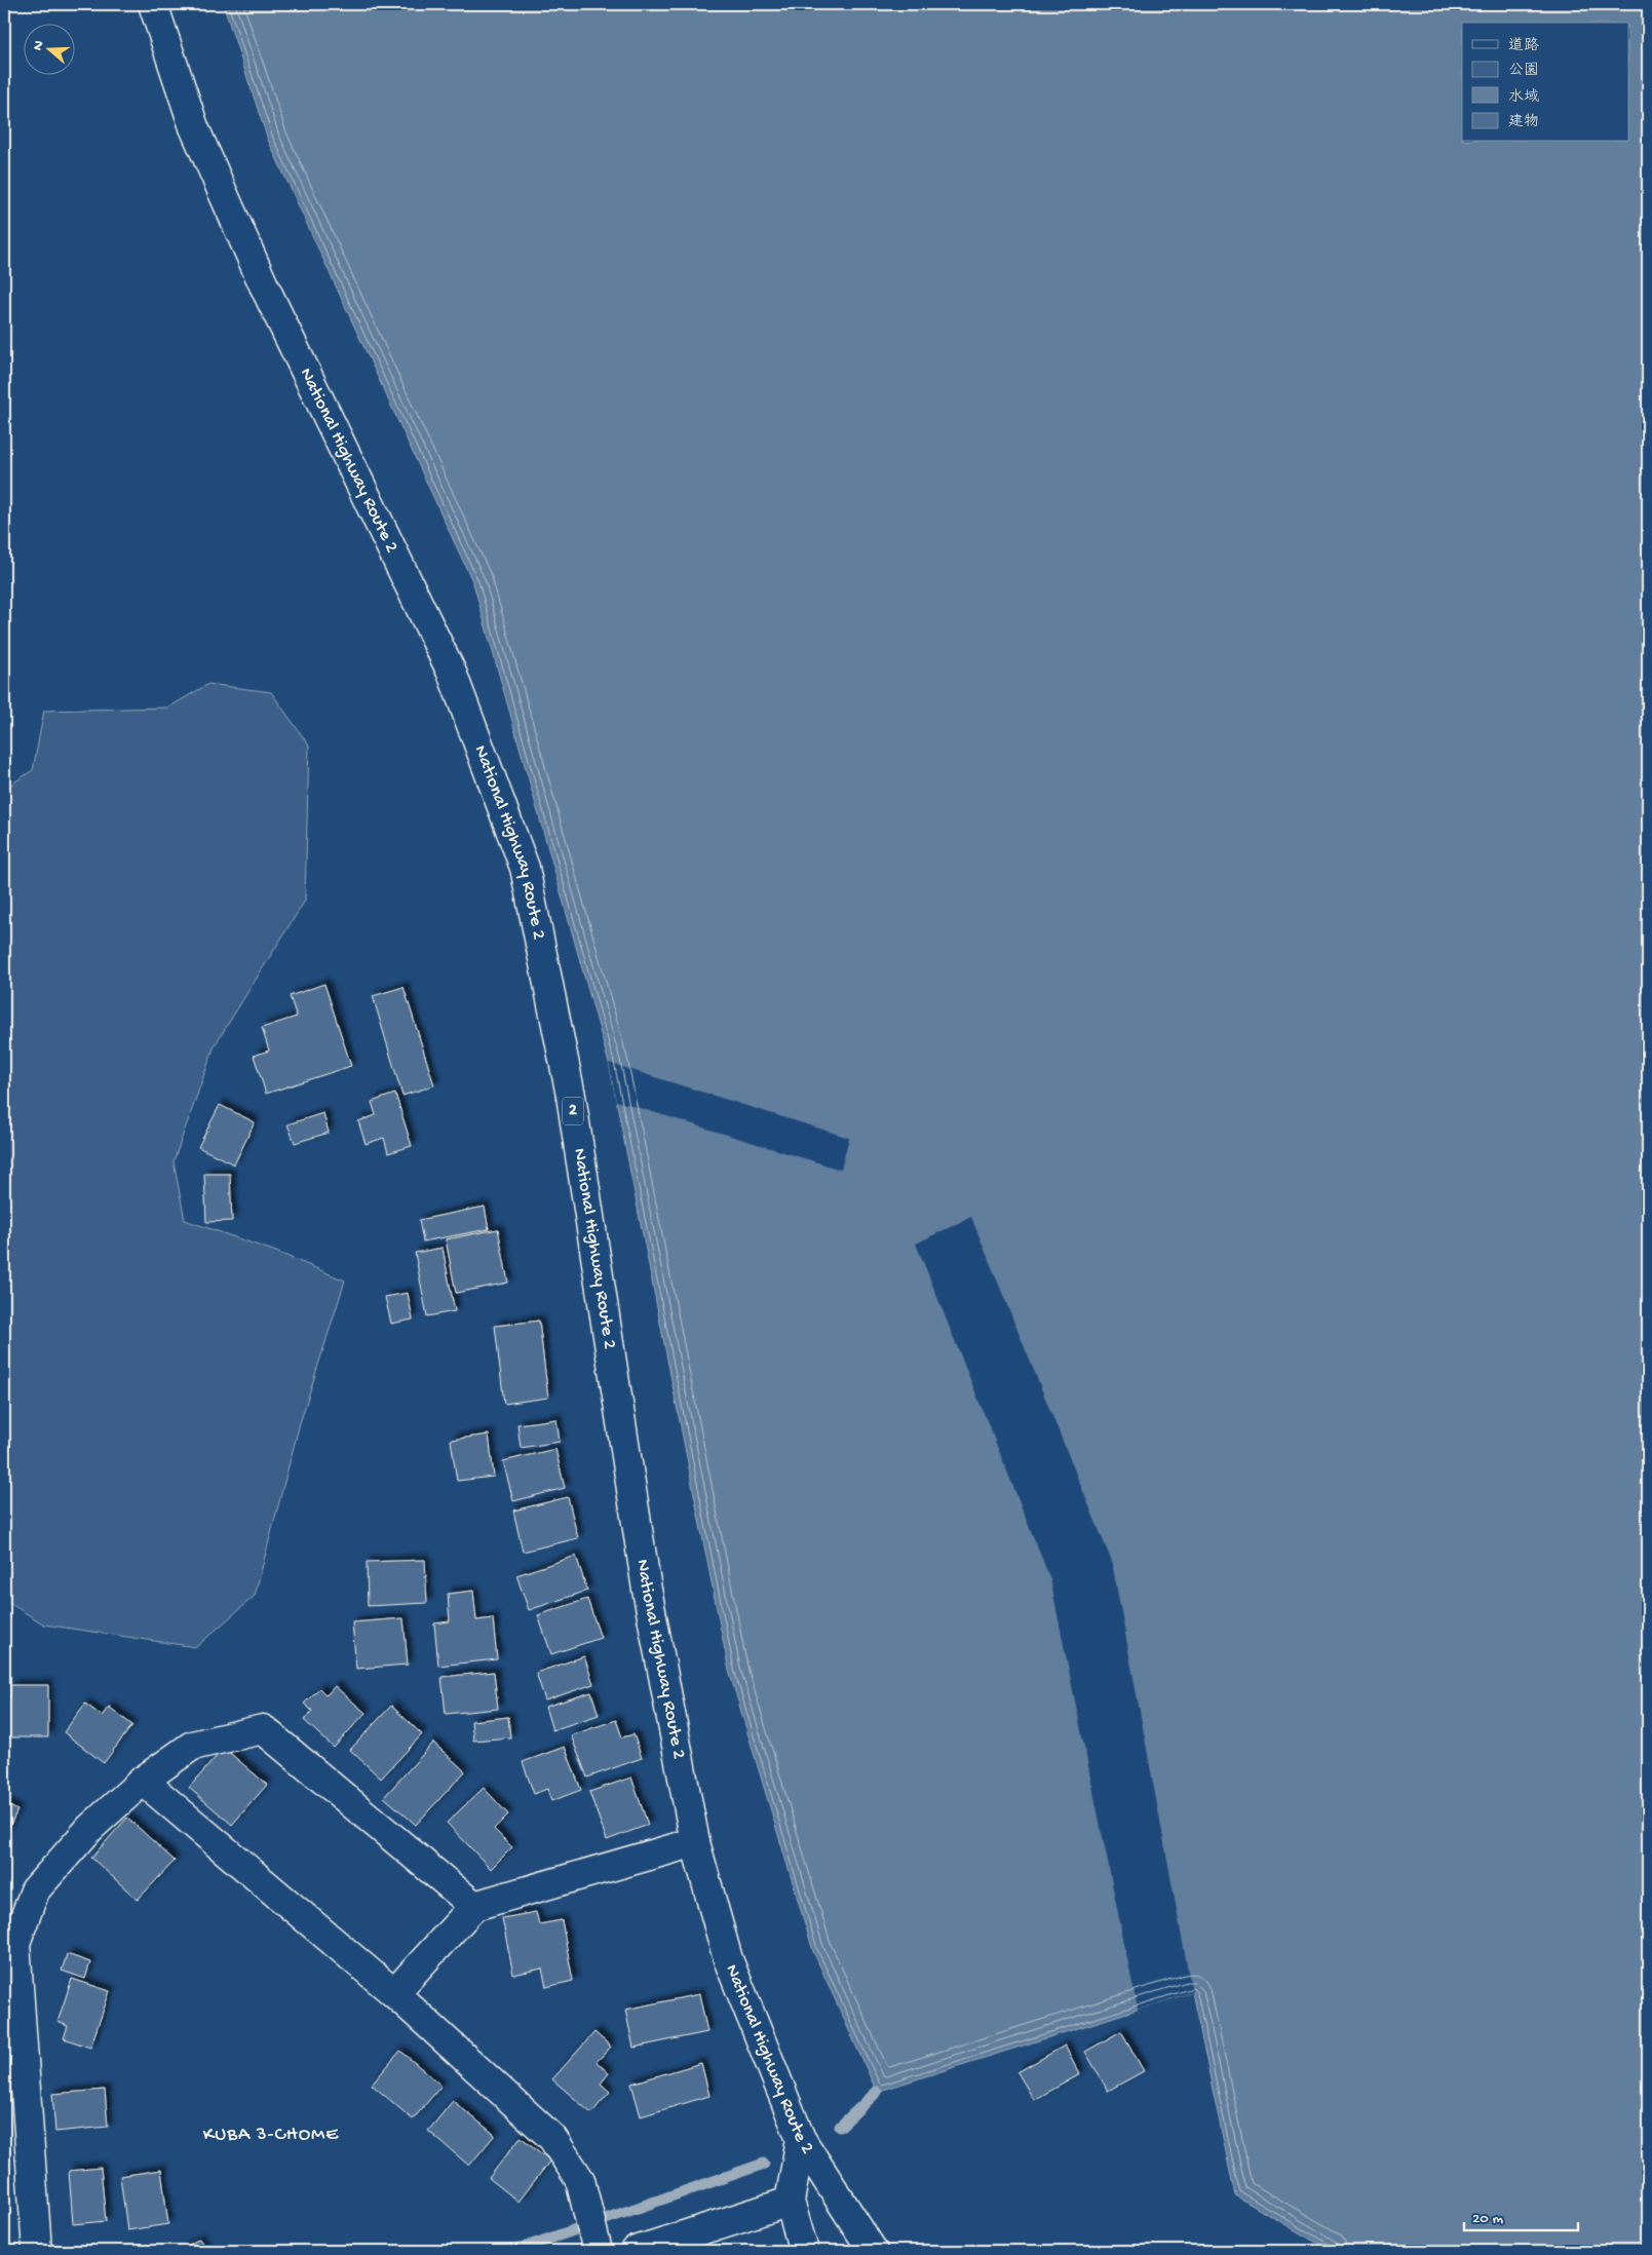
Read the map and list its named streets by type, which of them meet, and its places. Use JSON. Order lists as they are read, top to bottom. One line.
{"streets":{"main road":["National Highway Route 2","2"]},"districts":["KUBA 3-CHOME"],"legend":["道路","公園","水域","建物"],"scale_bar":"20 m","north":"left"}
